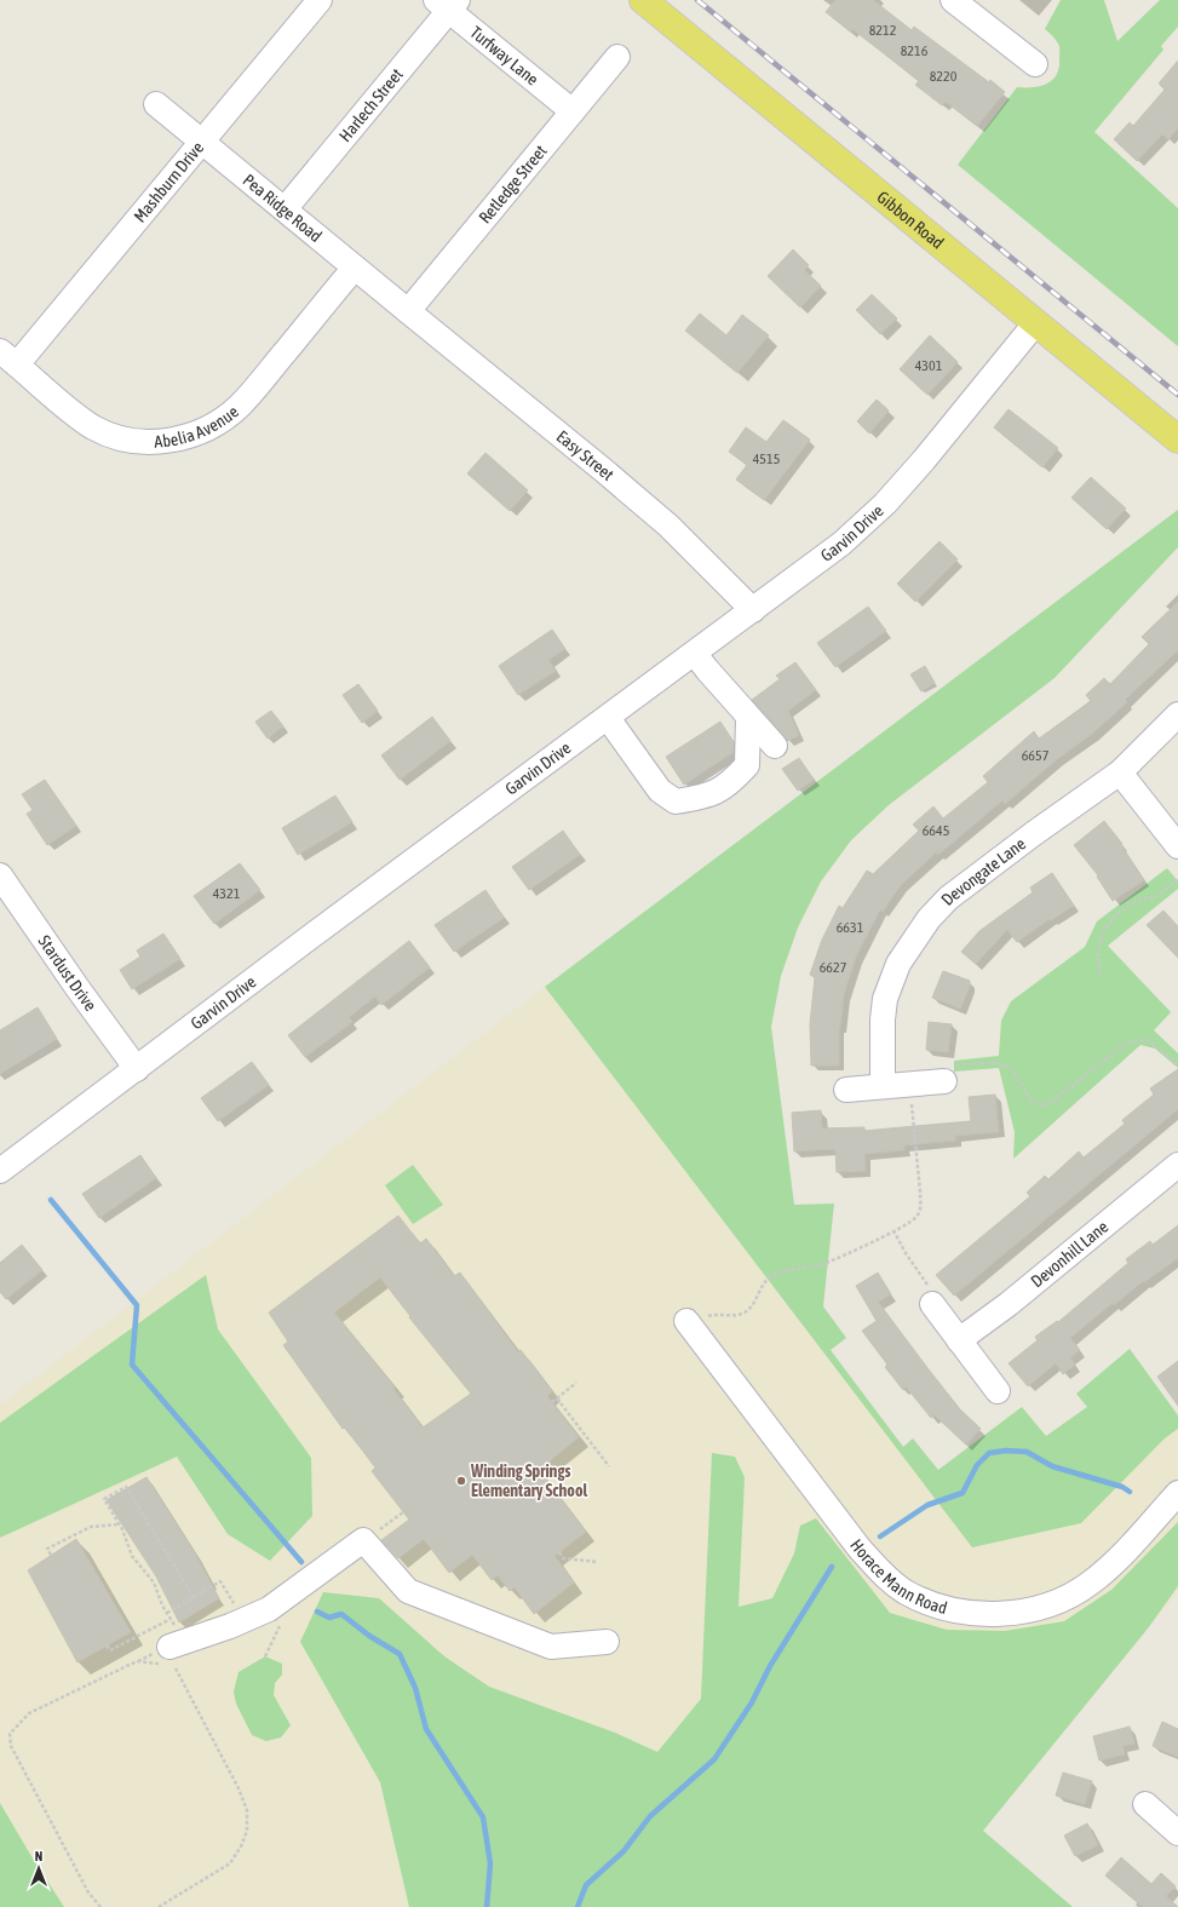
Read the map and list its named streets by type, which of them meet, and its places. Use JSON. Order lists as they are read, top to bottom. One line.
{"streets":{"main road":["Gibbon Road"],"street":["Turfway Lane","Harlech Street","Mashburn Drive","Retledge Street","Pea Ridge Road","Abelia Avenue","Easy Street","Garvin Drive","Devongate Lane","Stardust Drive","Devonhill Lane","Horace Mann Road"]},"crossings":[["Turfway Lane","Harlech Street"],["Turfway Lane","Retledge Street"],["Harlech Street","Pea Ridge Road"],["Mashburn Drive","Pea Ridge Road"],["Mashburn Drive","Abelia Avenue"],["Retledge Street","Pea Ridge Road"],["Retledge Street","Easy Street"],["Pea Ridge Road","Abelia Avenue"],["Pea Ridge Road","Easy Street"],["Gibbon Road","Garvin Drive"],["Easy Street","Garvin Drive"],["Garvin Drive","Stardust Drive"]],"places":["Winding Springs Elementary School"],"house_numbers":["8212","8216","8220","4301","4515","6657","6645","4321","6631","6627"],"north":"top"}
